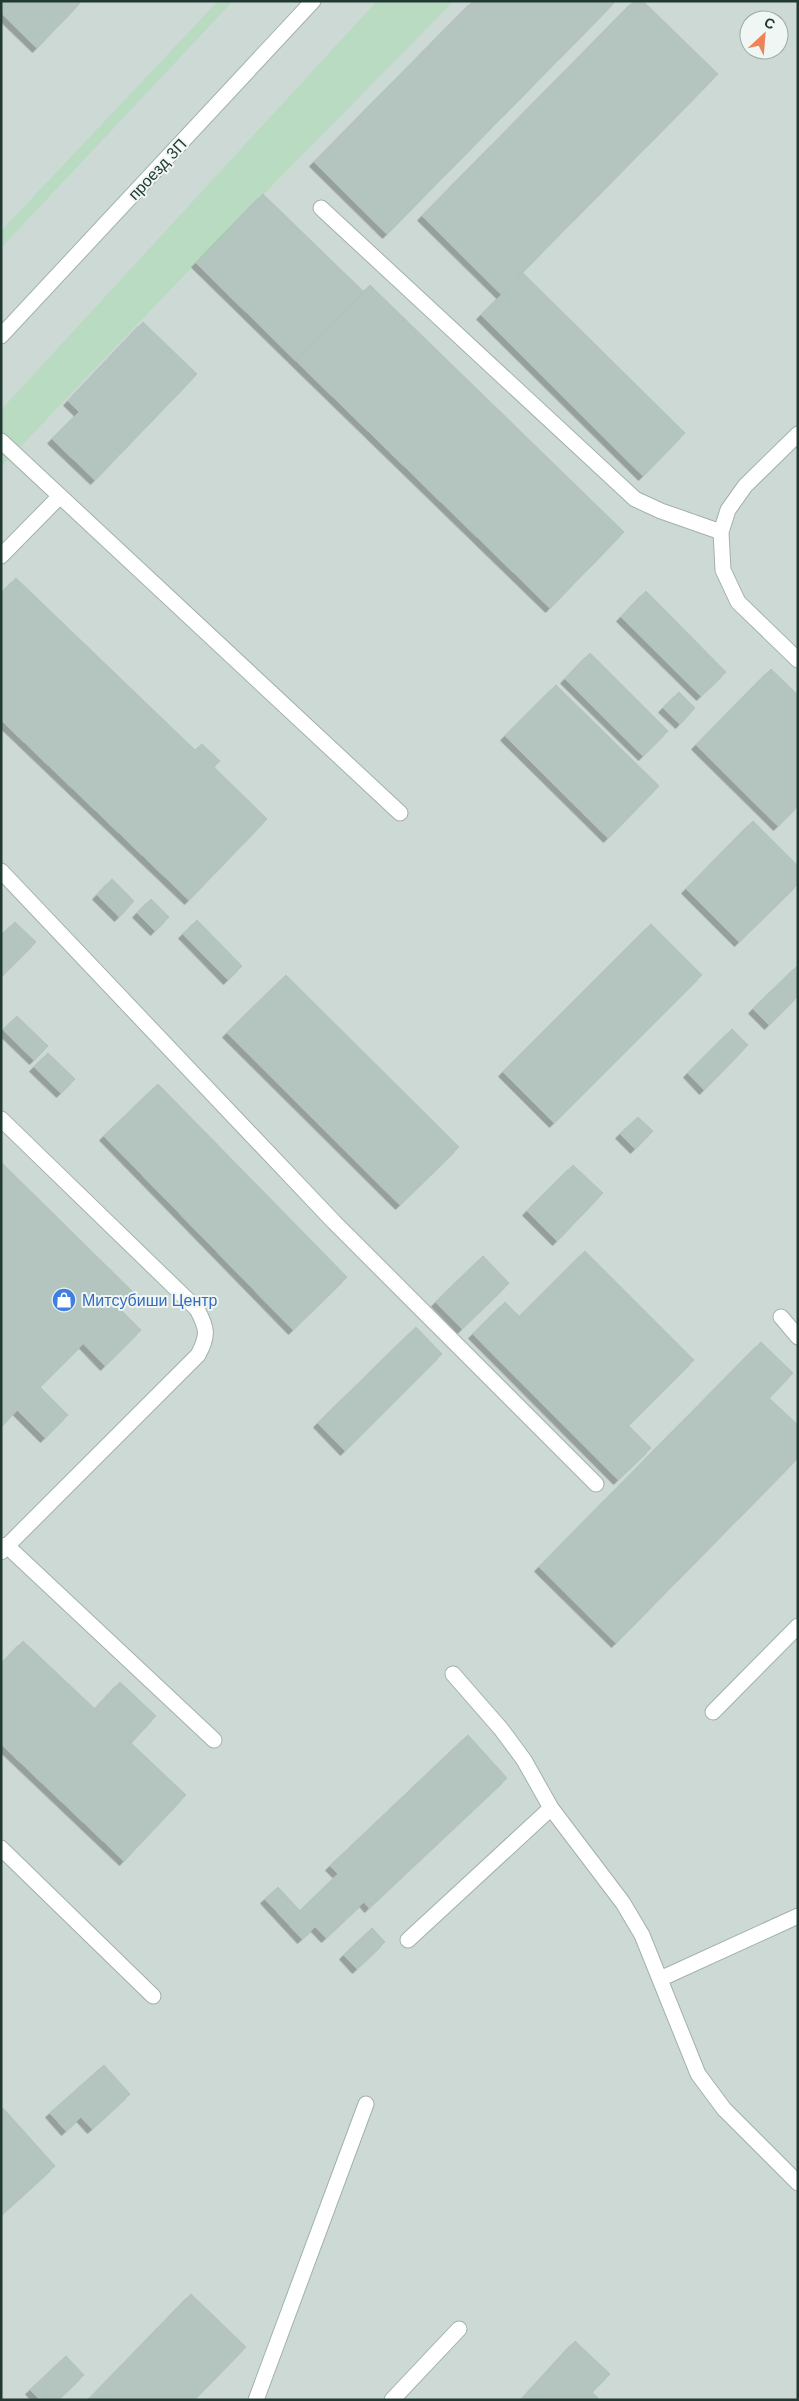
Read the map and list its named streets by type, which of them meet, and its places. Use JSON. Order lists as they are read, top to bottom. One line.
{"streets":{"street":["проезд 3П"]},"places":{"shop":["Митсубиши Центр"]},"north":"top right"}
